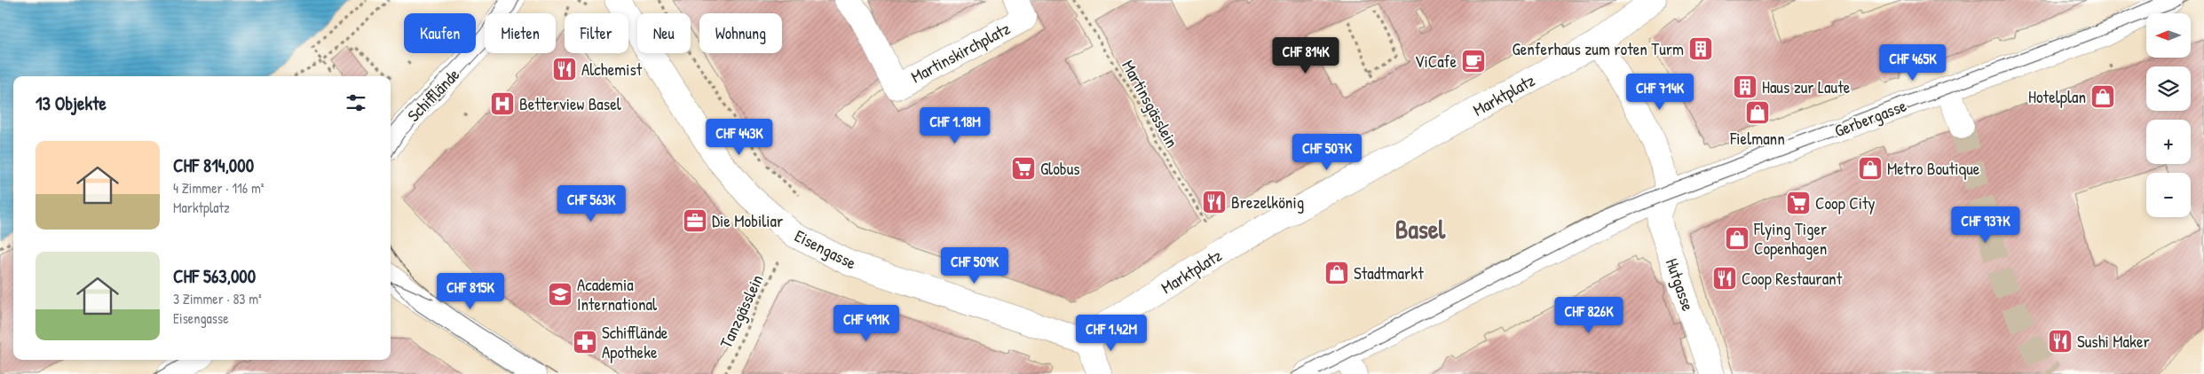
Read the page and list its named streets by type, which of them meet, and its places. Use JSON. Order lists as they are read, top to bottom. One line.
{"streets":{"street":["Martinskirchplatz","Schifflände","Marktplatz","Gerbergasse","Eisengasse","Hutgasse"],"path":["Martinsgässlein","Tanzgässlein"]},"crossings":[["Marktplatz","Eisengasse"],["Gerbergasse","Hutgasse"]],"districts":["Basel"],"places":{"building":["Genferhaus zum roten Turm","Haus zur Laute"],"cafe":["ViCafe"],"restaurant":["Alchemist","Brezelkönig","Coop Restaurant","Sushi Maker"],"shop":["Hotelplan","Fielmann","Metro Boutique","Flying Tiger Copenhagen","Stadtmarkt"],"hospital":["Betterview Basel"],"supermarket":["Globus","Coop City"],"office":["Die Mobiliar"],"school or university":["Academia International"],"pharmacy":["Schifflände Apotheke"]},"north":"left","page":{"map_buttons":["+","−"],"chip":["Kaufen","Mieten","Filter","Neu","Wohnung"],"price":["CHF 814K","CHF 465K","CHF 714K","CHF 1.18M","CHF 443K","CHF 507K","CHF 563K","CHF 937K","CHF 509K","CHF 815K","CHF 826K","CHF 491K","CHF 1.42M"],"heading":"13 Objekte","list":[{"name":"CHF 814,000","note":"4 Zimmer · 116 m² · Marktplatz"},{"name":"CHF 563,000","note":"3 Zimmer · 83 m² · Eisengasse"}]}}
